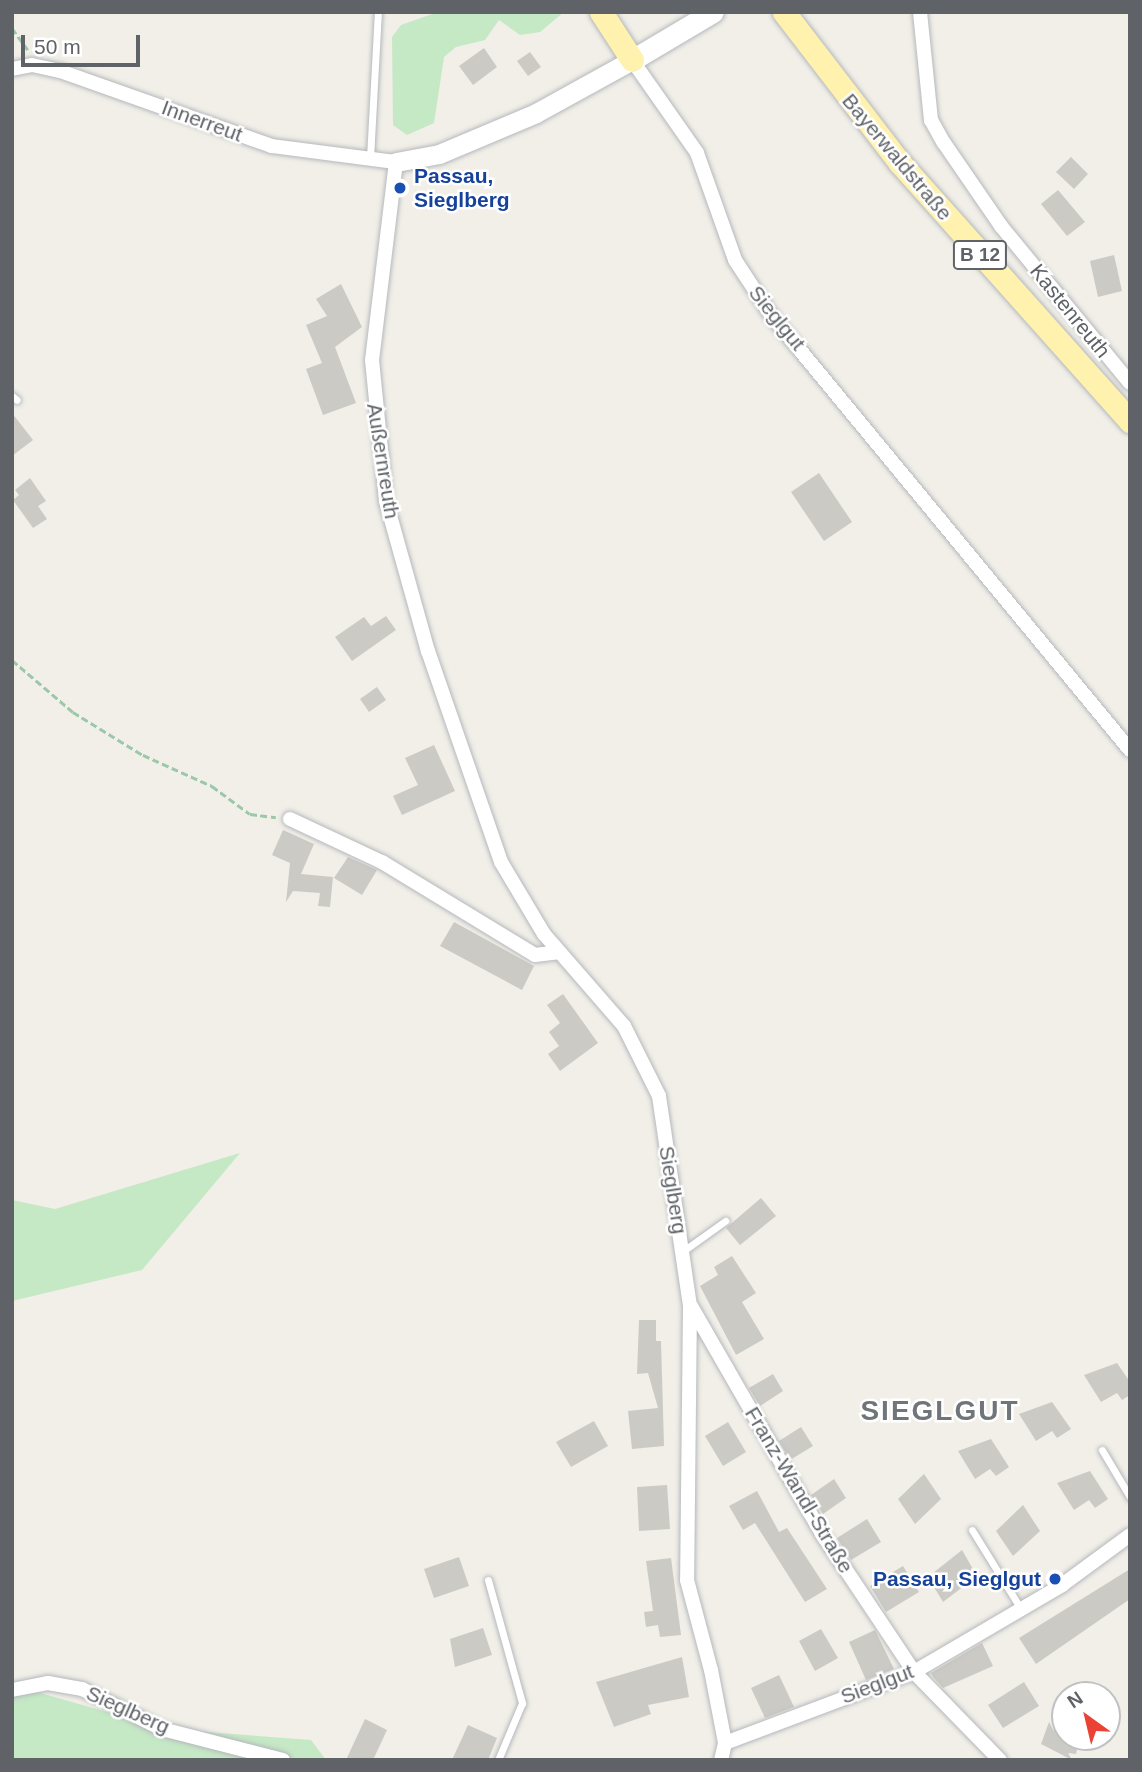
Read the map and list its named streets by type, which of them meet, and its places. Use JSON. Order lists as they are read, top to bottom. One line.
{"streets":{"main road":["Bayerwaldstraße","B 12"],"street":["Innerreut","Kastenreuth","Sieglgut","Außernreuth","Sieglberg","Franz-Wandl-Straße"]},"crossings":[["Innerreut","Außernreuth"],["Sieglgut","Sieglberg"],["Sieglgut","Franz-Wandl-Straße"],["Außernreuth","Sieglberg"],["Sieglberg","Franz-Wandl-Straße"]],"districts":["SIEGLGUT"],"places":["Passau, Sieglberg","Passau, Sieglgut"],"scale_bar":"50 m","north":"top left"}
